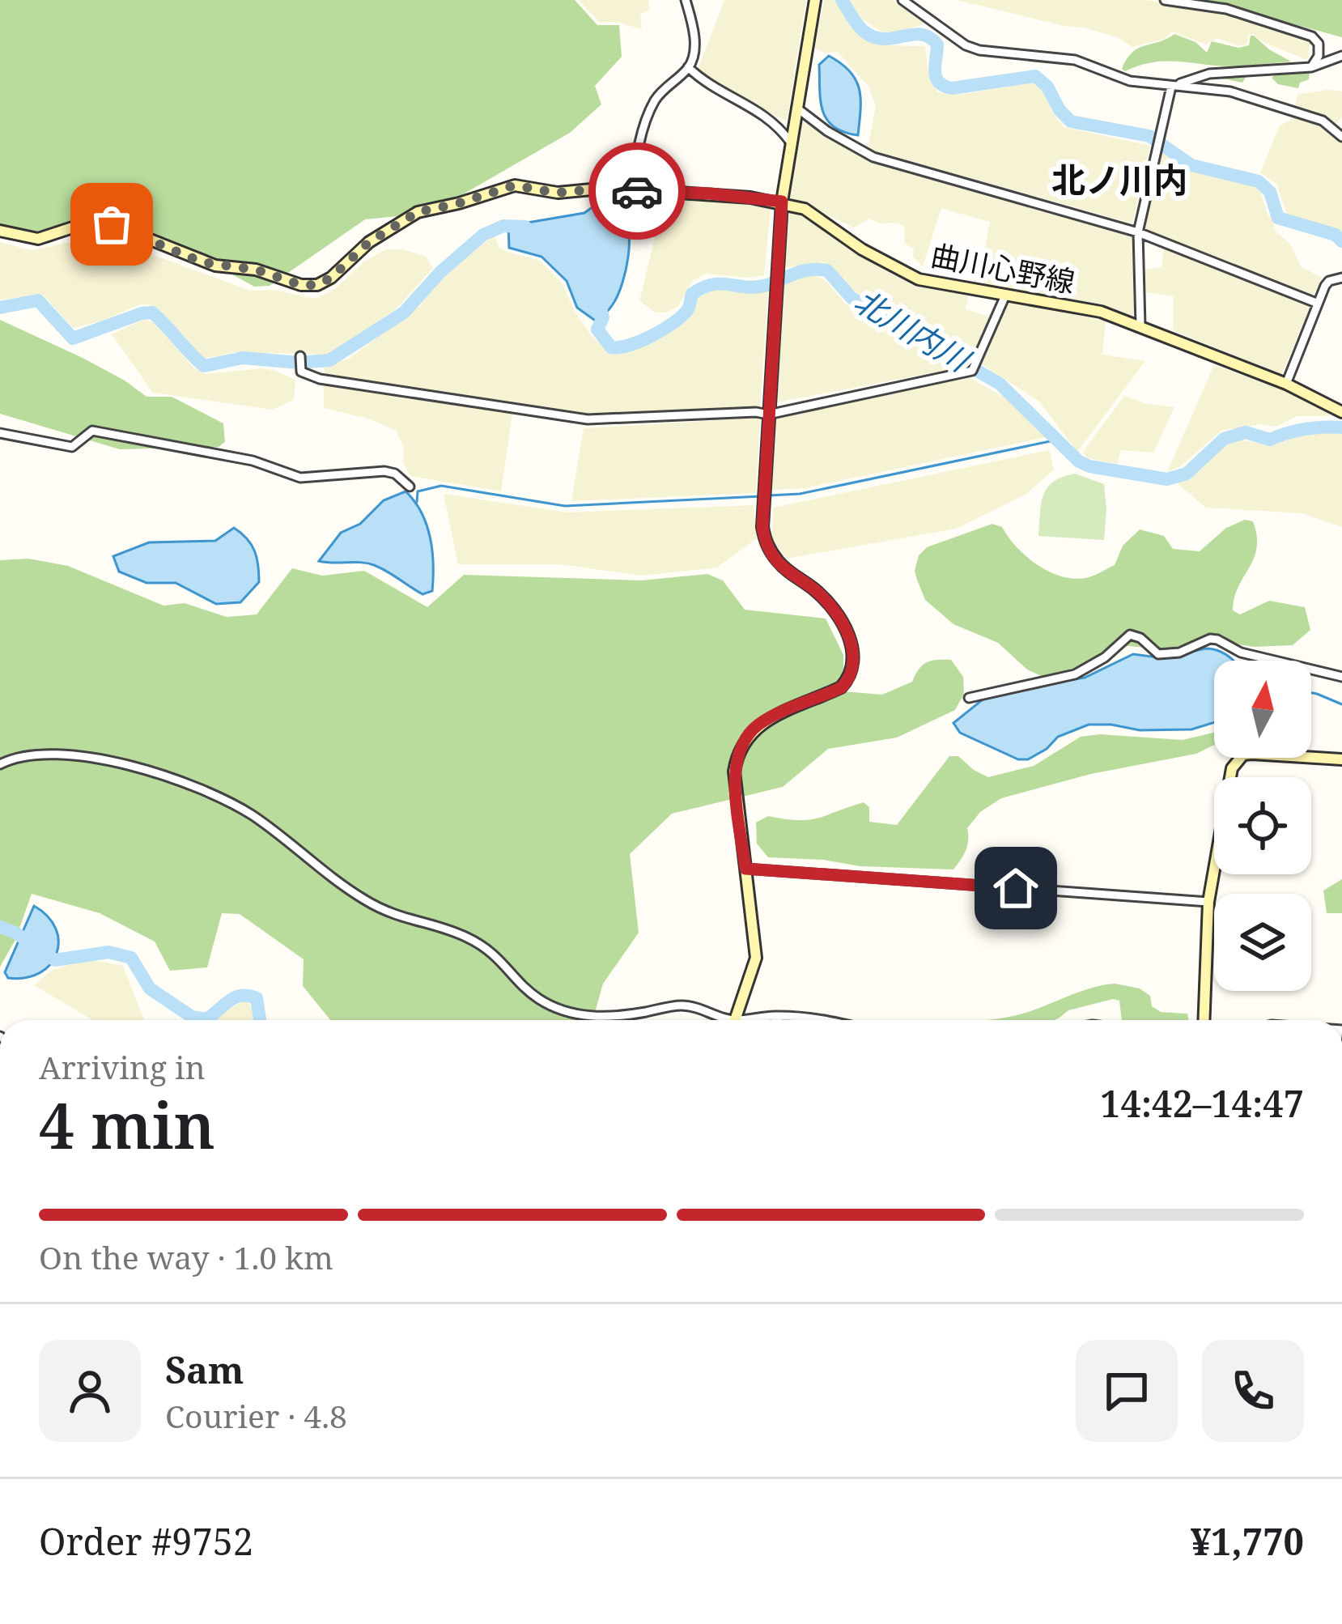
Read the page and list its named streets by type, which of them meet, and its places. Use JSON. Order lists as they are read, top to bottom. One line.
{"streets":{"street":["曲川心野線"]},"districts":["北ノ川内"],"water":["北川内川"],"north":"top","page":{"heading":["4 min","Arriving in","14:42–14:47"],"panel":["Sam","Courier · 4.8","Order #9752","¥1,770"],"bar":"On the way · 1.0 km"}}
